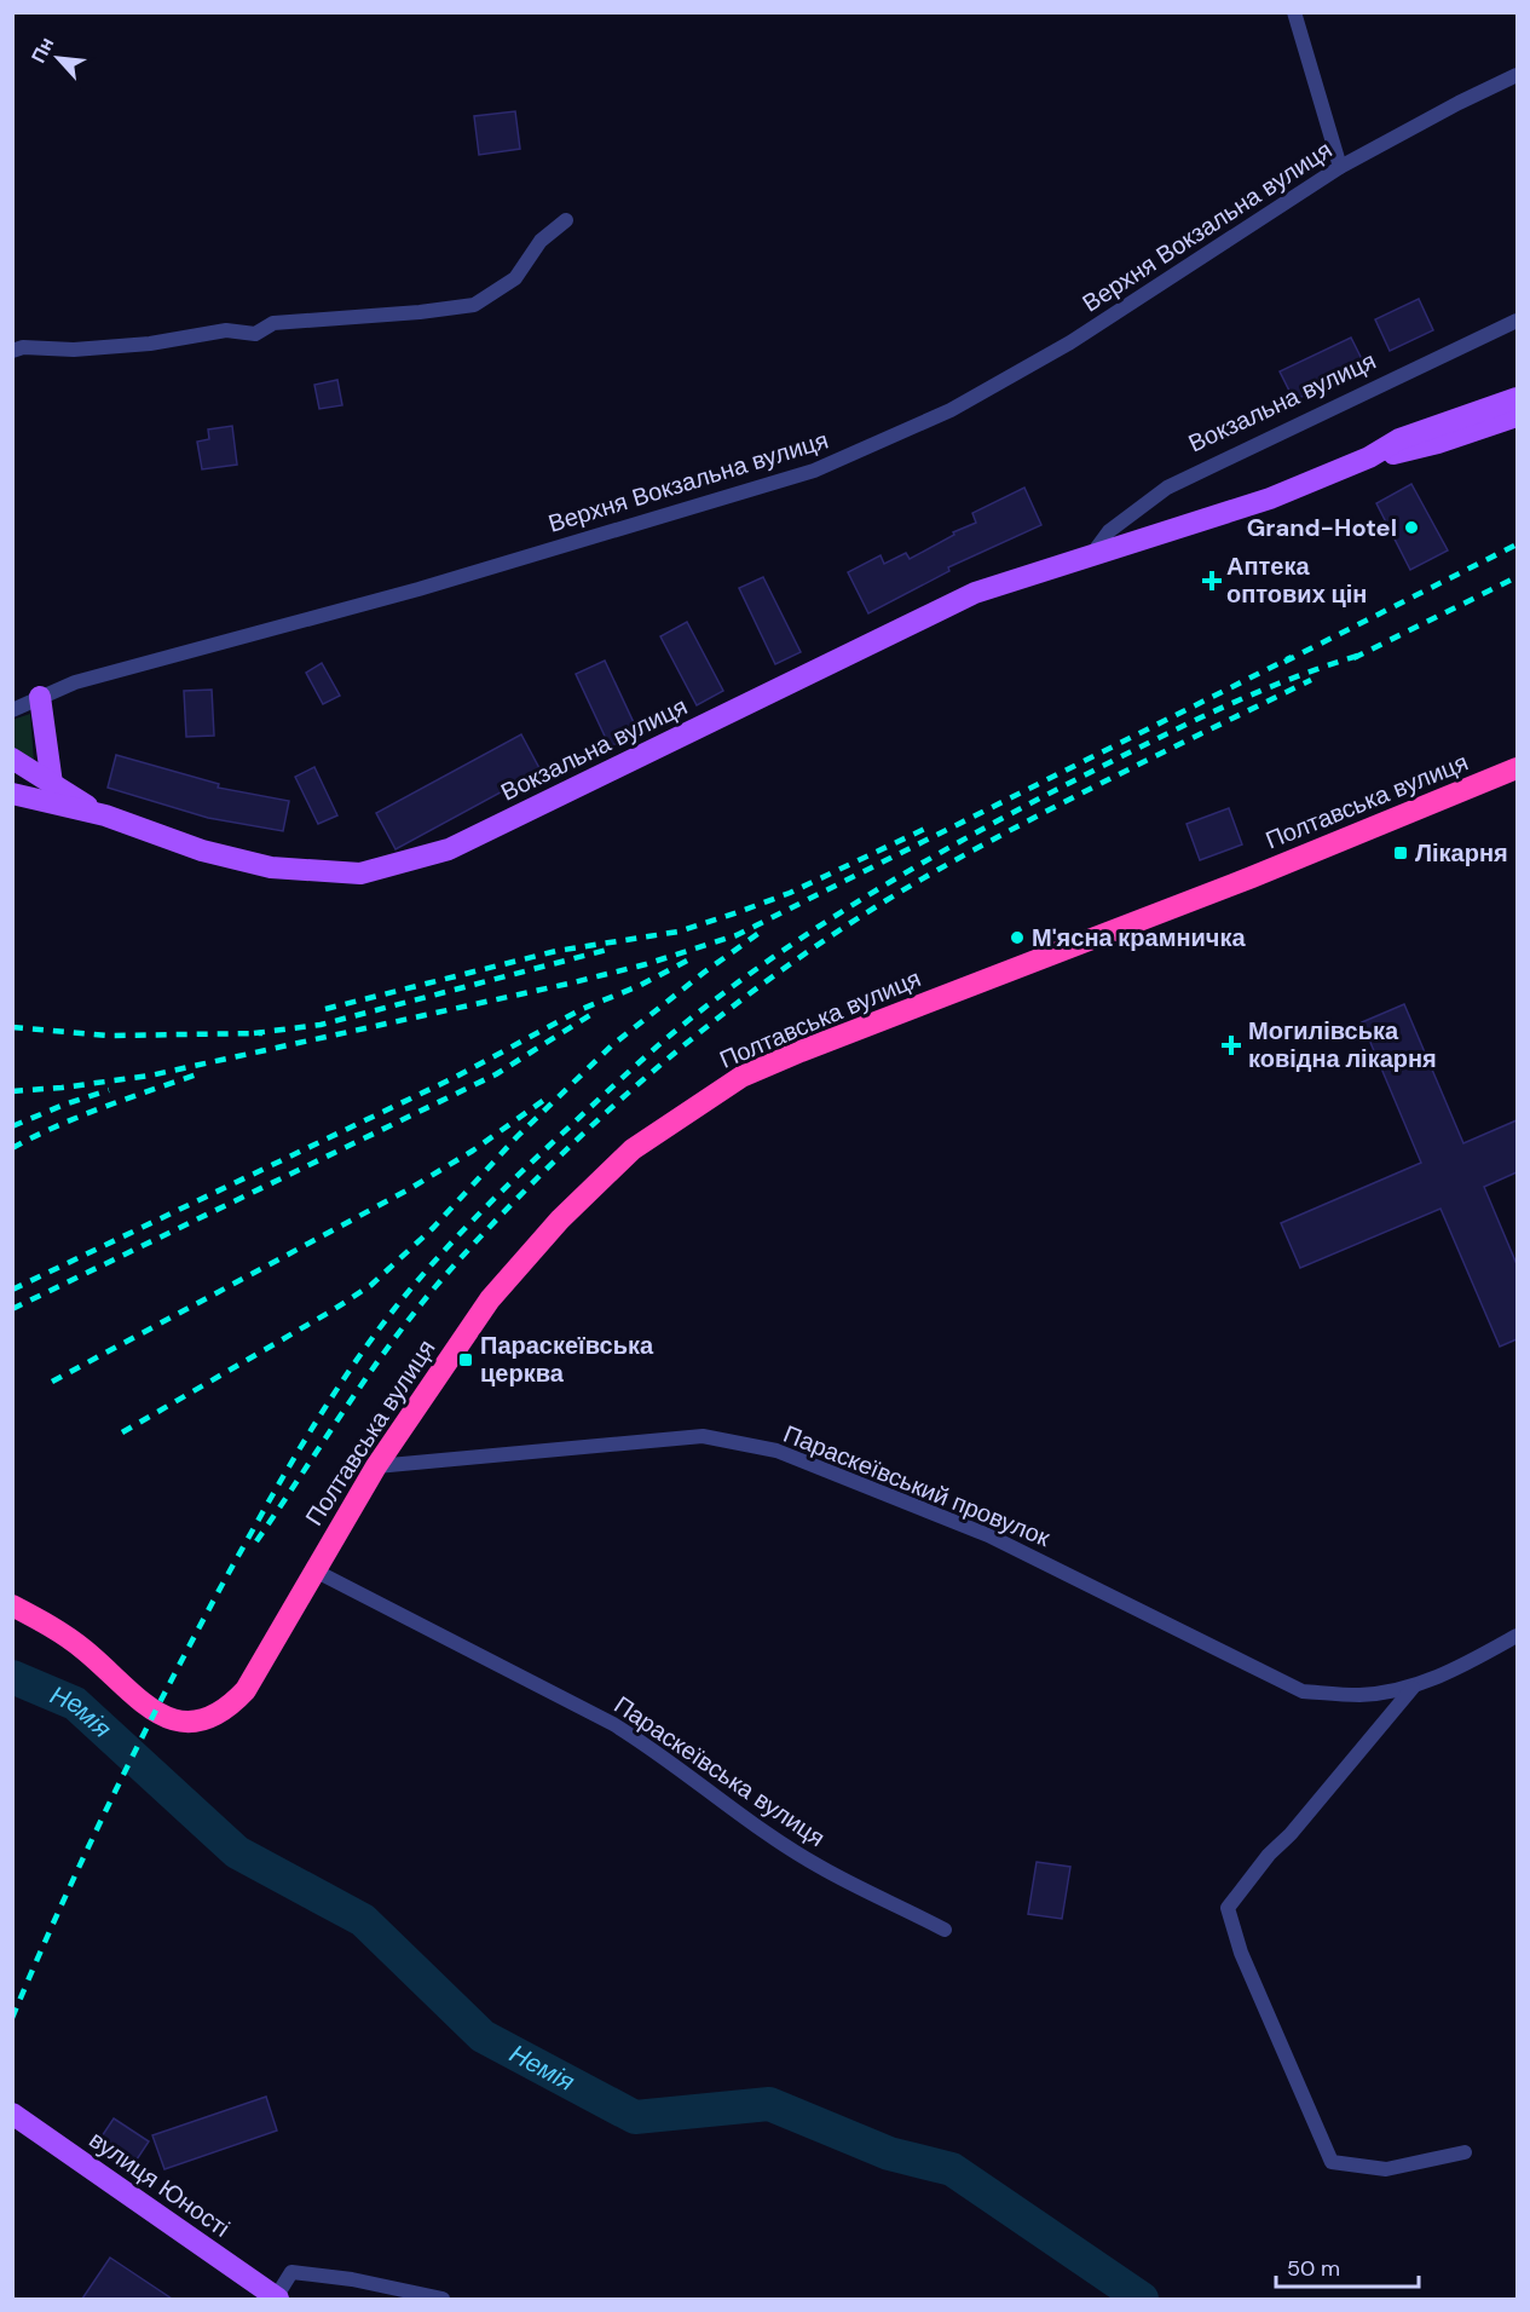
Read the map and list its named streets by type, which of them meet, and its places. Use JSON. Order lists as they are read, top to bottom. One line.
{"streets":{"highway":["Полтавська вулиця"],"main road":["Вокзальна вулиця","вулиця Юності"],"street":["Верхня Вокзальна вулиця","Параскеївський провулок","Параскеївська вулиця"]},"crossings":[["Полтавська вулиця","Параскеївський провулок"],["Полтавська вулиця","Параскеївська вулиця"]],"water":["Немія"],"places":{"other":["Grand-Hotel","М'ясна крамничка"],"health":["Аптека оптових цін","Могилівська ковідна лікарня"],"transit":["Лікарня","Параскеївська церква"]},"scale_bar":"50 m","north":"top left"}
